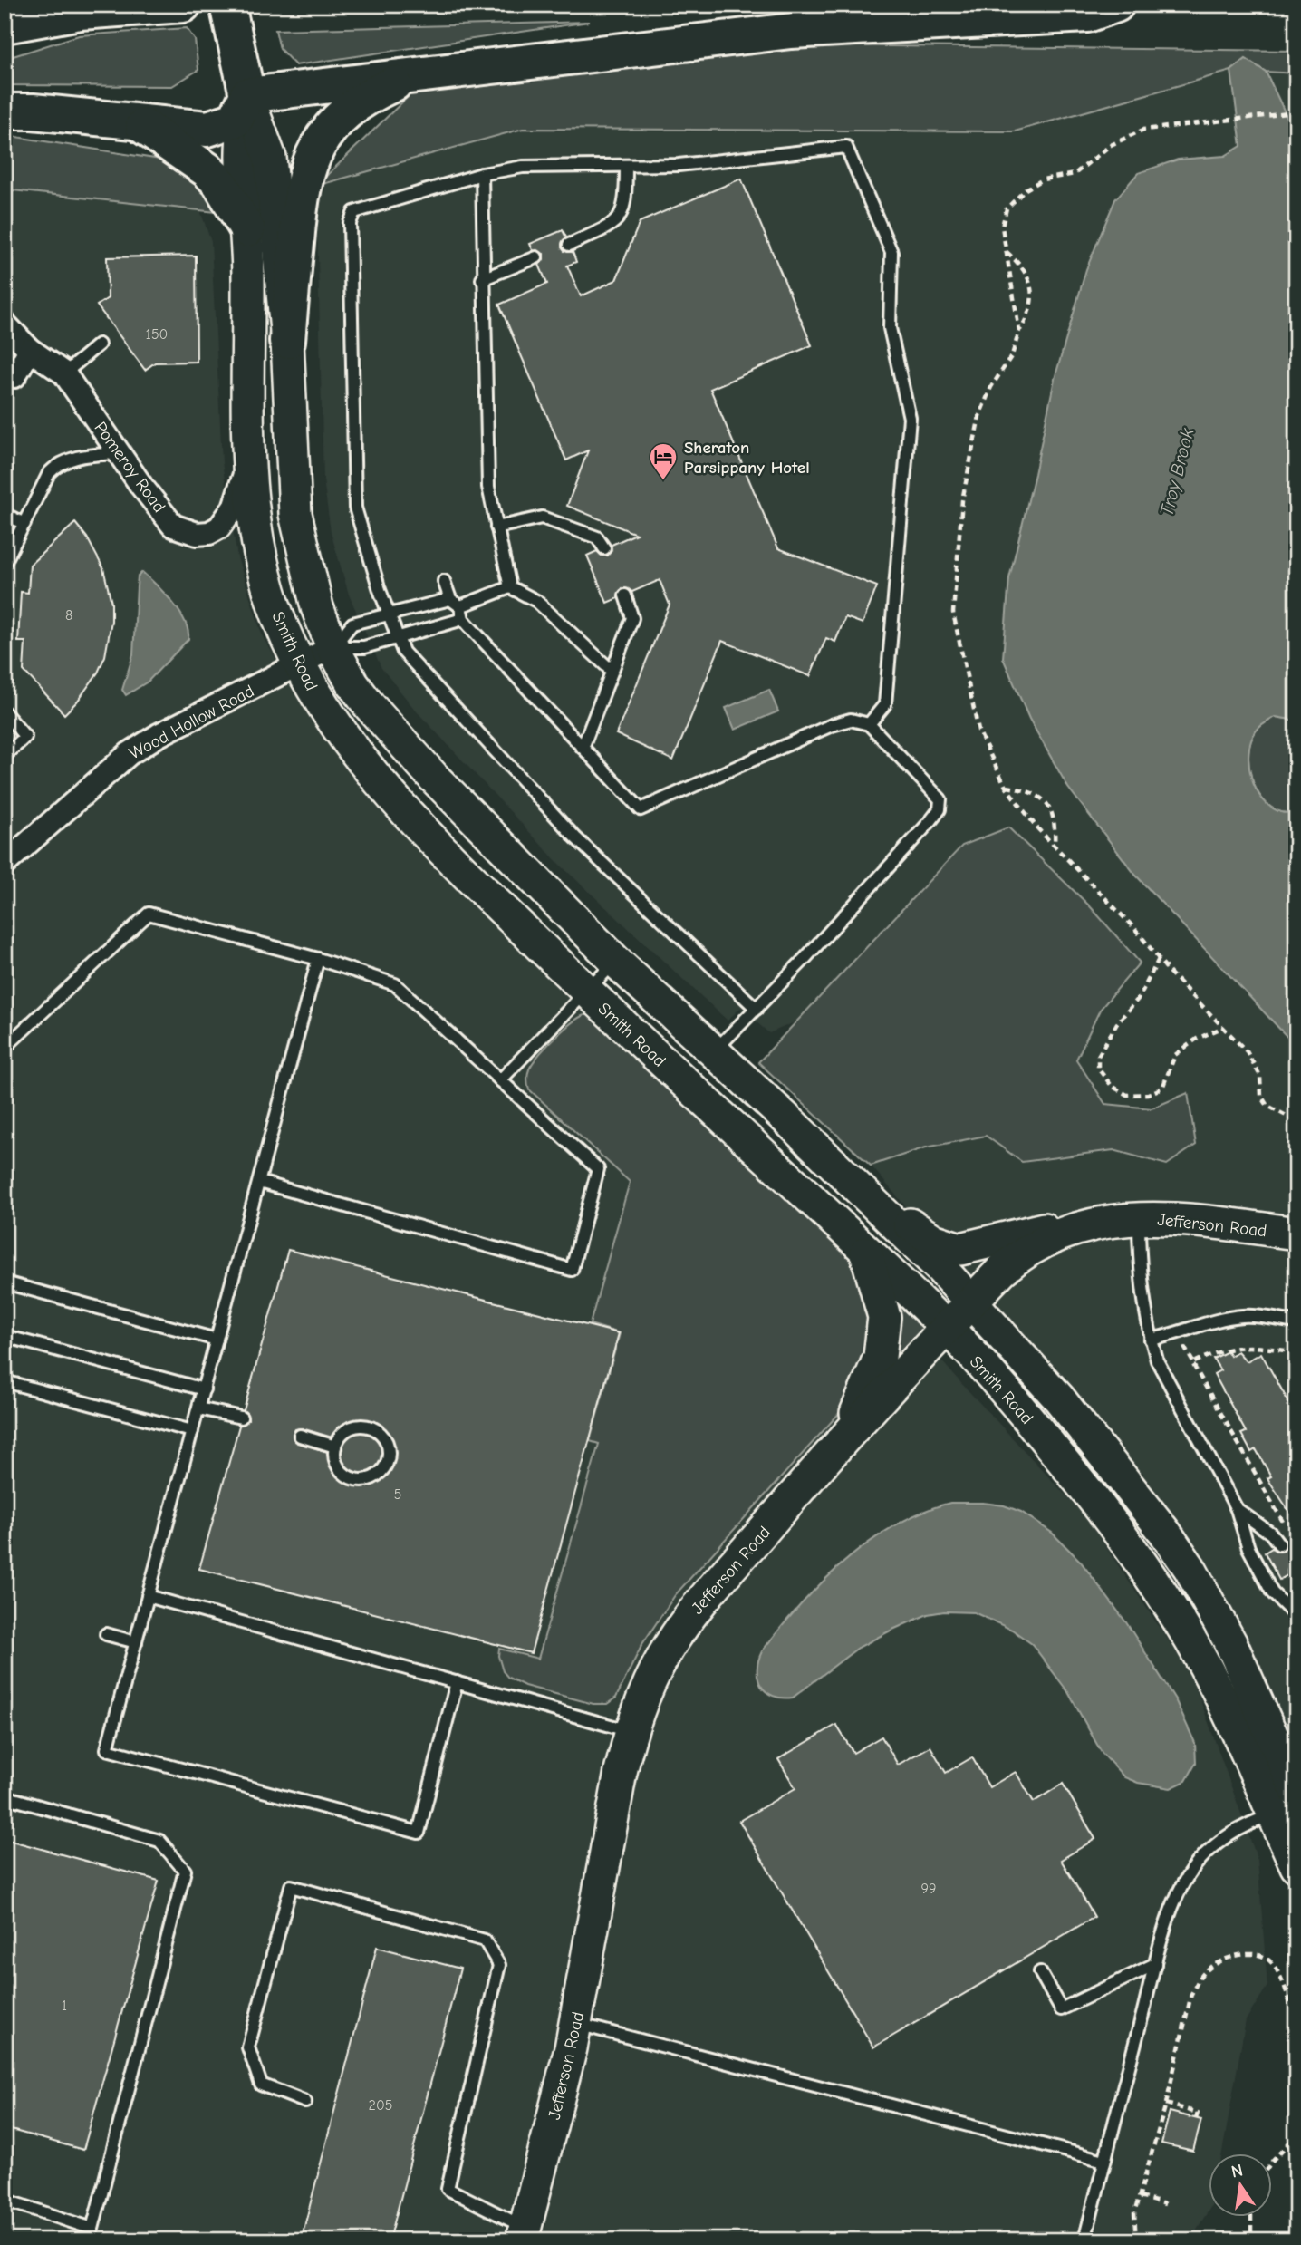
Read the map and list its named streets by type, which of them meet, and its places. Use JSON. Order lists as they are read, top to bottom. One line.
{"streets":{"main road":["Smith Road","Jefferson Road"],"street":["Pomeroy Road","Wood Hollow Road"]},"crossings":[["Pomeroy Road","Smith Road"],["Smith Road","Wood Hollow Road"],["Smith Road","Jefferson Road"]],"water":["Troy Brook"],"places":{"hotel":["Sheraton Parsippany Hotel"]},"house_numbers":["150","8","5","99","1","205"],"north":"top"}
